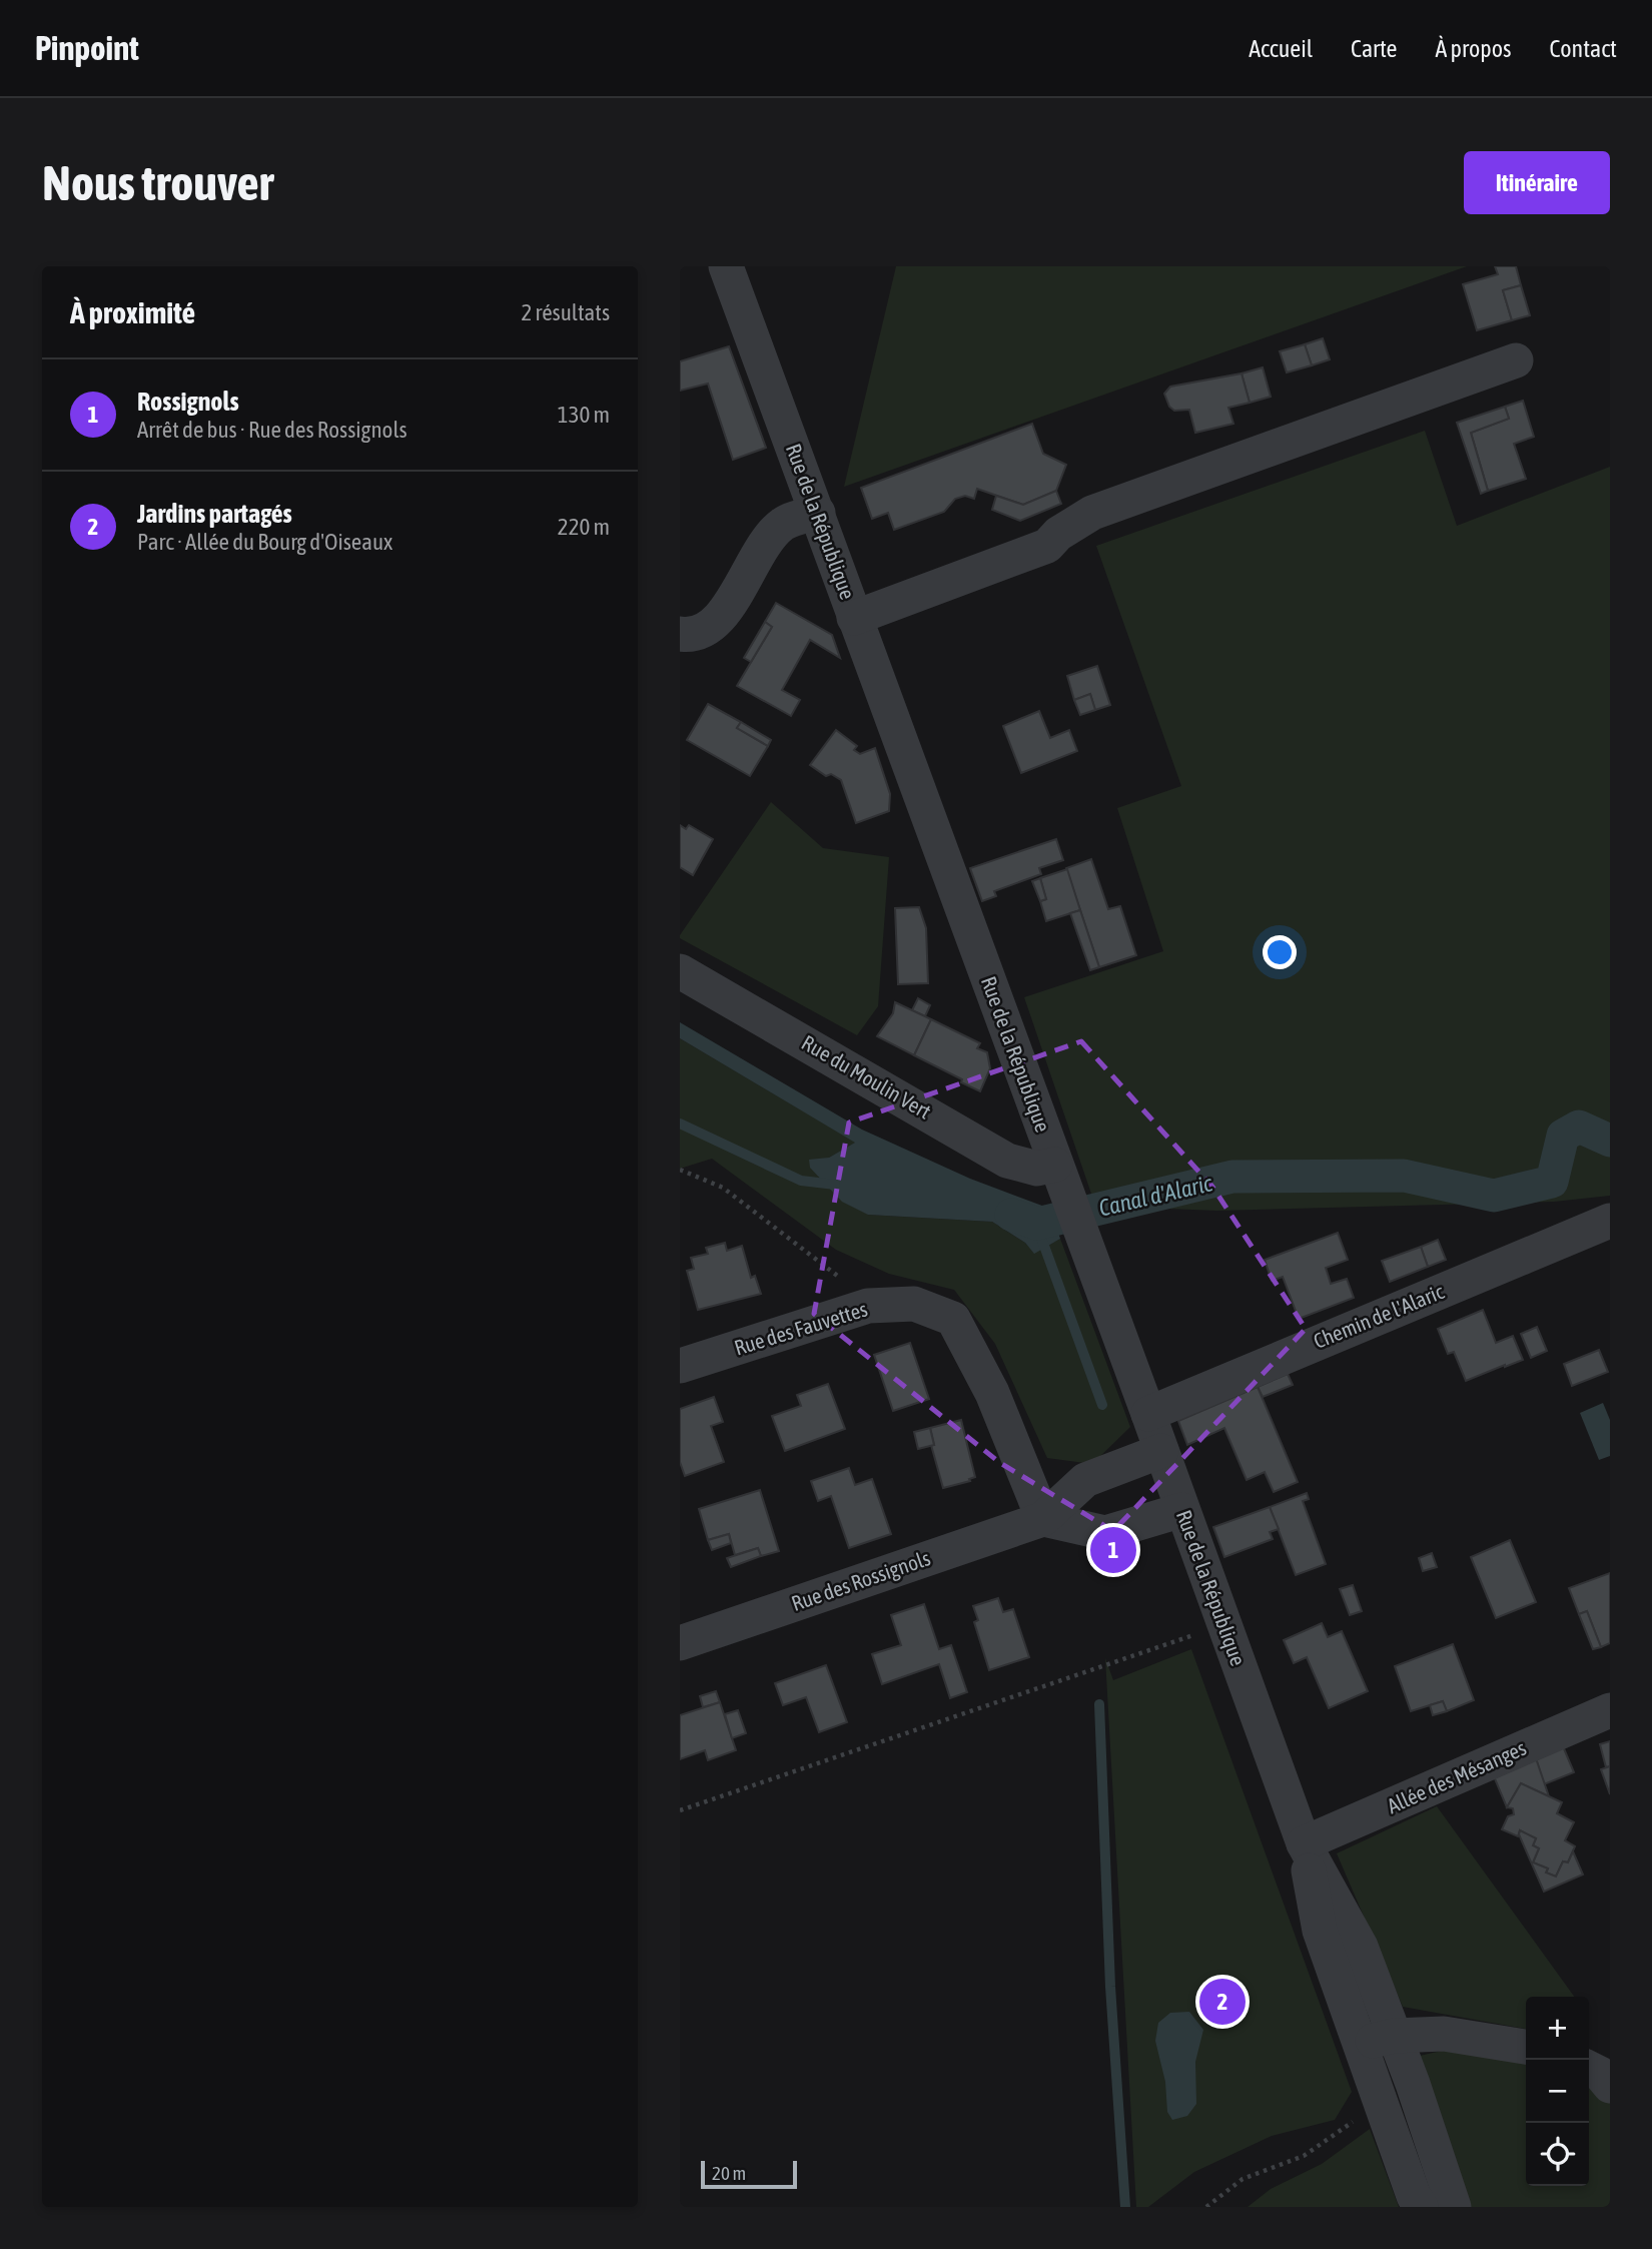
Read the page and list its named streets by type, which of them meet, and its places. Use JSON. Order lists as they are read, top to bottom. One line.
{"streets":{"street":["Rue de la République","Rue du Moulin Vert","Chemin de l'Alaric","Rue des Fauvettes","Rue des Rossignols","Allée des Mésanges"]},"crossings":[["Rue de la République","Rue du Moulin Vert"],["Rue de la République","Chemin de l'Alaric"],["Rue de la République","Rue des Rossignols"],["Rue de la République","Allée des Mésanges"],["Rue des Fauvettes","Rue des Rossignols"]],"water":["Canal d'Alaric"],"scale_bar":"20 m","page":{"header":"Pinpoint","nav":["Accueil","Carte","À propos","Contact"],"buttons":"Itinéraire","title":"Nous trouver","heading":["À proximité","2 résultats"],"list":[{"mark":"1","name":"Rossignols","note":"Arrêt de bus · Rue des Rossignols","value":"130 m"},{"mark":"2","name":"Jardins partagés","note":"Parc · Allée du Bourg d'Oiseaux","value":"220 m"}],"pins":["1","2"],"map_buttons":["+","−"],"scale":"20 m"}}
